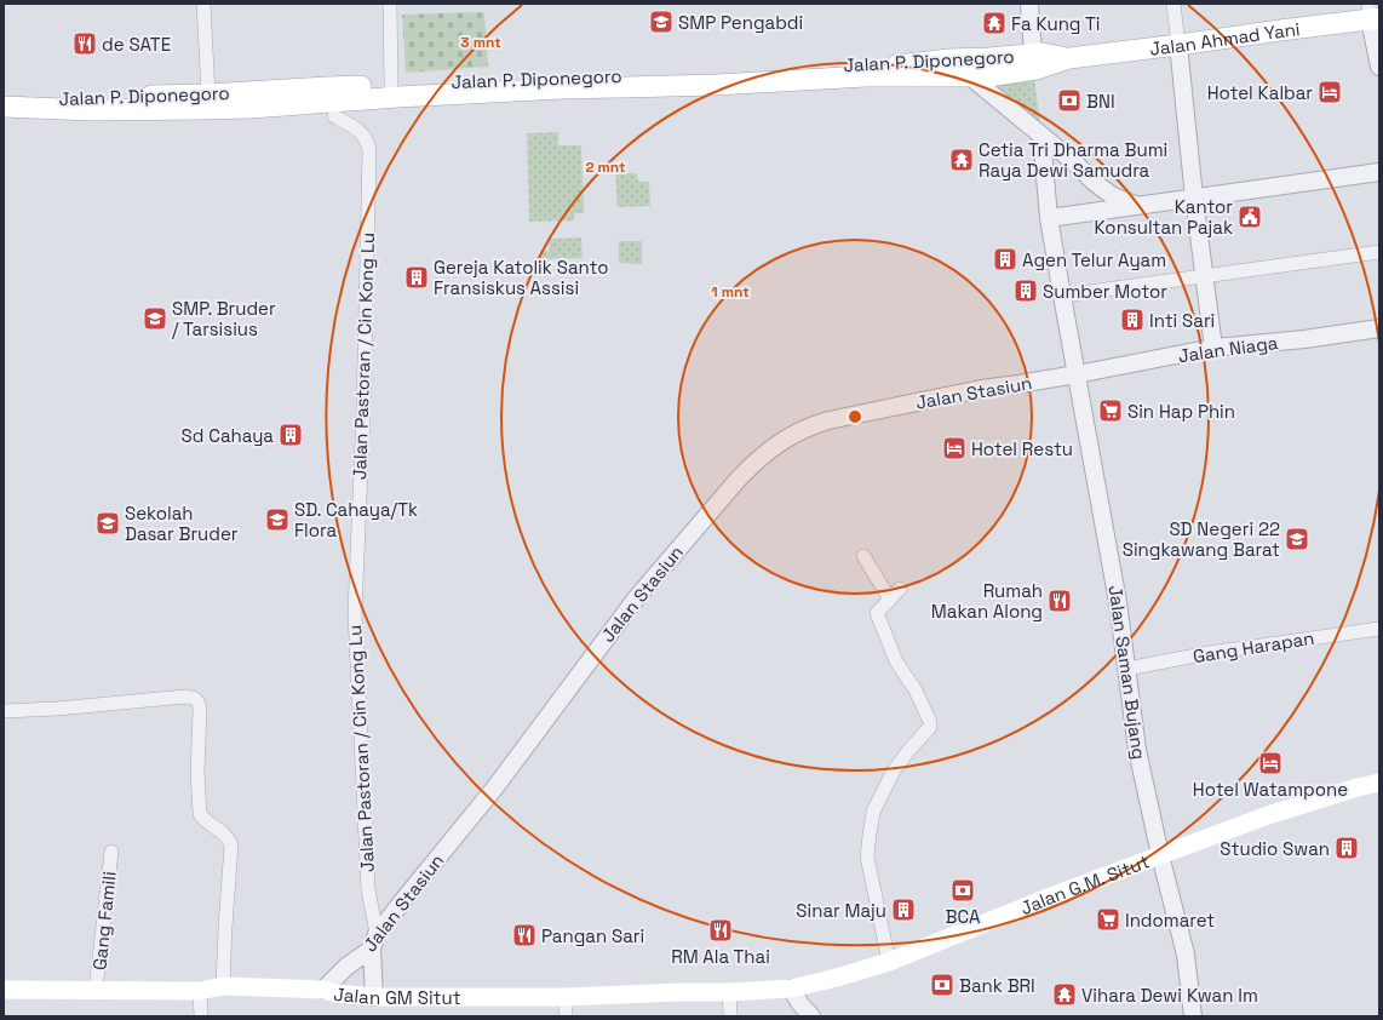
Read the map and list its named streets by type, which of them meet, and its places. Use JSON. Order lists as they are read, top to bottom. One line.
{"streets":{"main road":["Jalan Ahmad Yani","Jalan P. Diponegoro","Jalan G.M. Situt","Jalan GM Situt"],"street":["Jalan Niaga","Jalan Pastoran / Cin Kong Lu","Jalan Stasiun","Gang Harapan","Jalan Saman Bujang","Gang Famili"]},"crossings":[["Jalan Ahmad Yani","Jalan P. Diponegoro"],["Jalan Niaga","Jalan Stasiun"],["Jalan Niaga","Jalan Saman Bujang"],["Jalan Pastoran / Cin Kong Lu","Jalan Stasiun"],["Jalan Stasiun","Jalan Saman Bujang"],["Jalan Stasiun","Jalan GM Situt"],["Gang Harapan","Jalan Saman Bujang"],["Jalan Saman Bujang","Jalan G.M. Situt"],["Jalan G.M. Situt","Jalan GM Situt"],["Gang Famili","Jalan GM Situt"]],"places":{"school or university":["SMP Pengabdi","SMP. Bruder / Tarsisius","SD. Cahaya/Tk Flora","Sekolah Dasar Bruder","SD Negeri 22 Singkawang Barat"],"temple":["Fa Kung Ti","Cetia Tri Dharma Bumi Raya Dewi Samudra","Vihara Dewi Kwan Im"],"restaurant":["de SATE","Rumah Makan Along","RM Ala Thai","Pangan Sari"],"hotel":["Hotel Kalbar","Hotel Restu","Hotel Watampone"],"bank":["BNI","BCA","Bank BRI"],"public building":["Kantor Konsultan Pajak"],"building":["Agen Telur Ayam","Gereja Katolik Santo Fransiskus Assisi","Sumber Motor","Inti Sari","Sd Cahaya","Studio Swan","Sinar Maju"],"supermarket":["Sin Hap Phin","Indomaret"]},"rings":["3 mnt","2 mnt","1 mnt"]}
